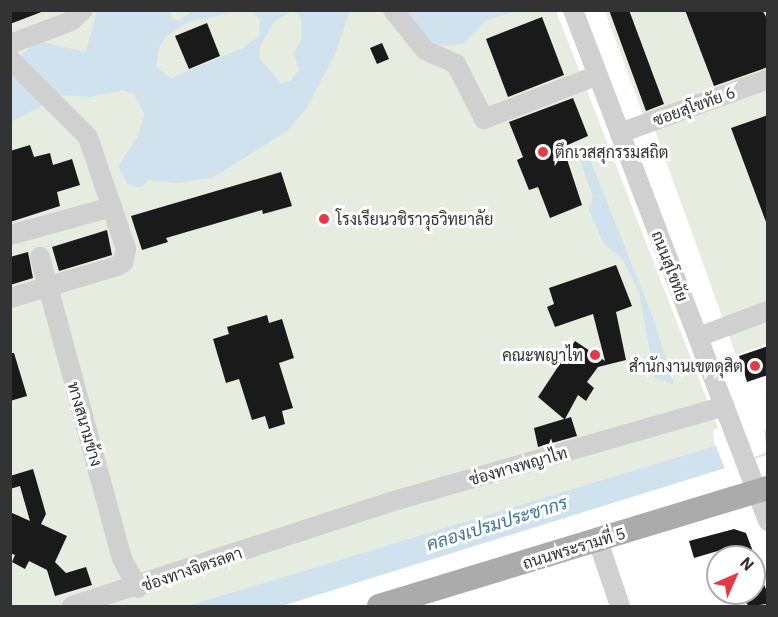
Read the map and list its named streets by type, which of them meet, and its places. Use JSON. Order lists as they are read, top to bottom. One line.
{"streets":{"main road":["ถนนพระรามที่ 5"],"street":["ซอยสุโขทัย 6","ถนนสุโขทัย","ทางสนามข้าง","ช่องทางพญาไท","ช่องทางจิตรลดา"]},"crossings":[["ซอยสุโขทัย 6","ถนนสุโขทัย"],["ถนนสุโขทัย","ช่องทางพญาไท"],["ถนนสุโขทัย","ถนนพระรามที่ 5"],["ทางสนามข้าง","ช่องทางจิตรลดา"],["ช่องทางพญาไท","ช่องทางจิตรลดา"]],"water":["คลองเปรมประชากร"],"places":["ตึกเวสสุกรรมสถิต","โรงเรียนวชิราวุธวิทยาลัย","คณะพญาไท","สำนักงานเขตดุสิต"],"north":"top right"}
